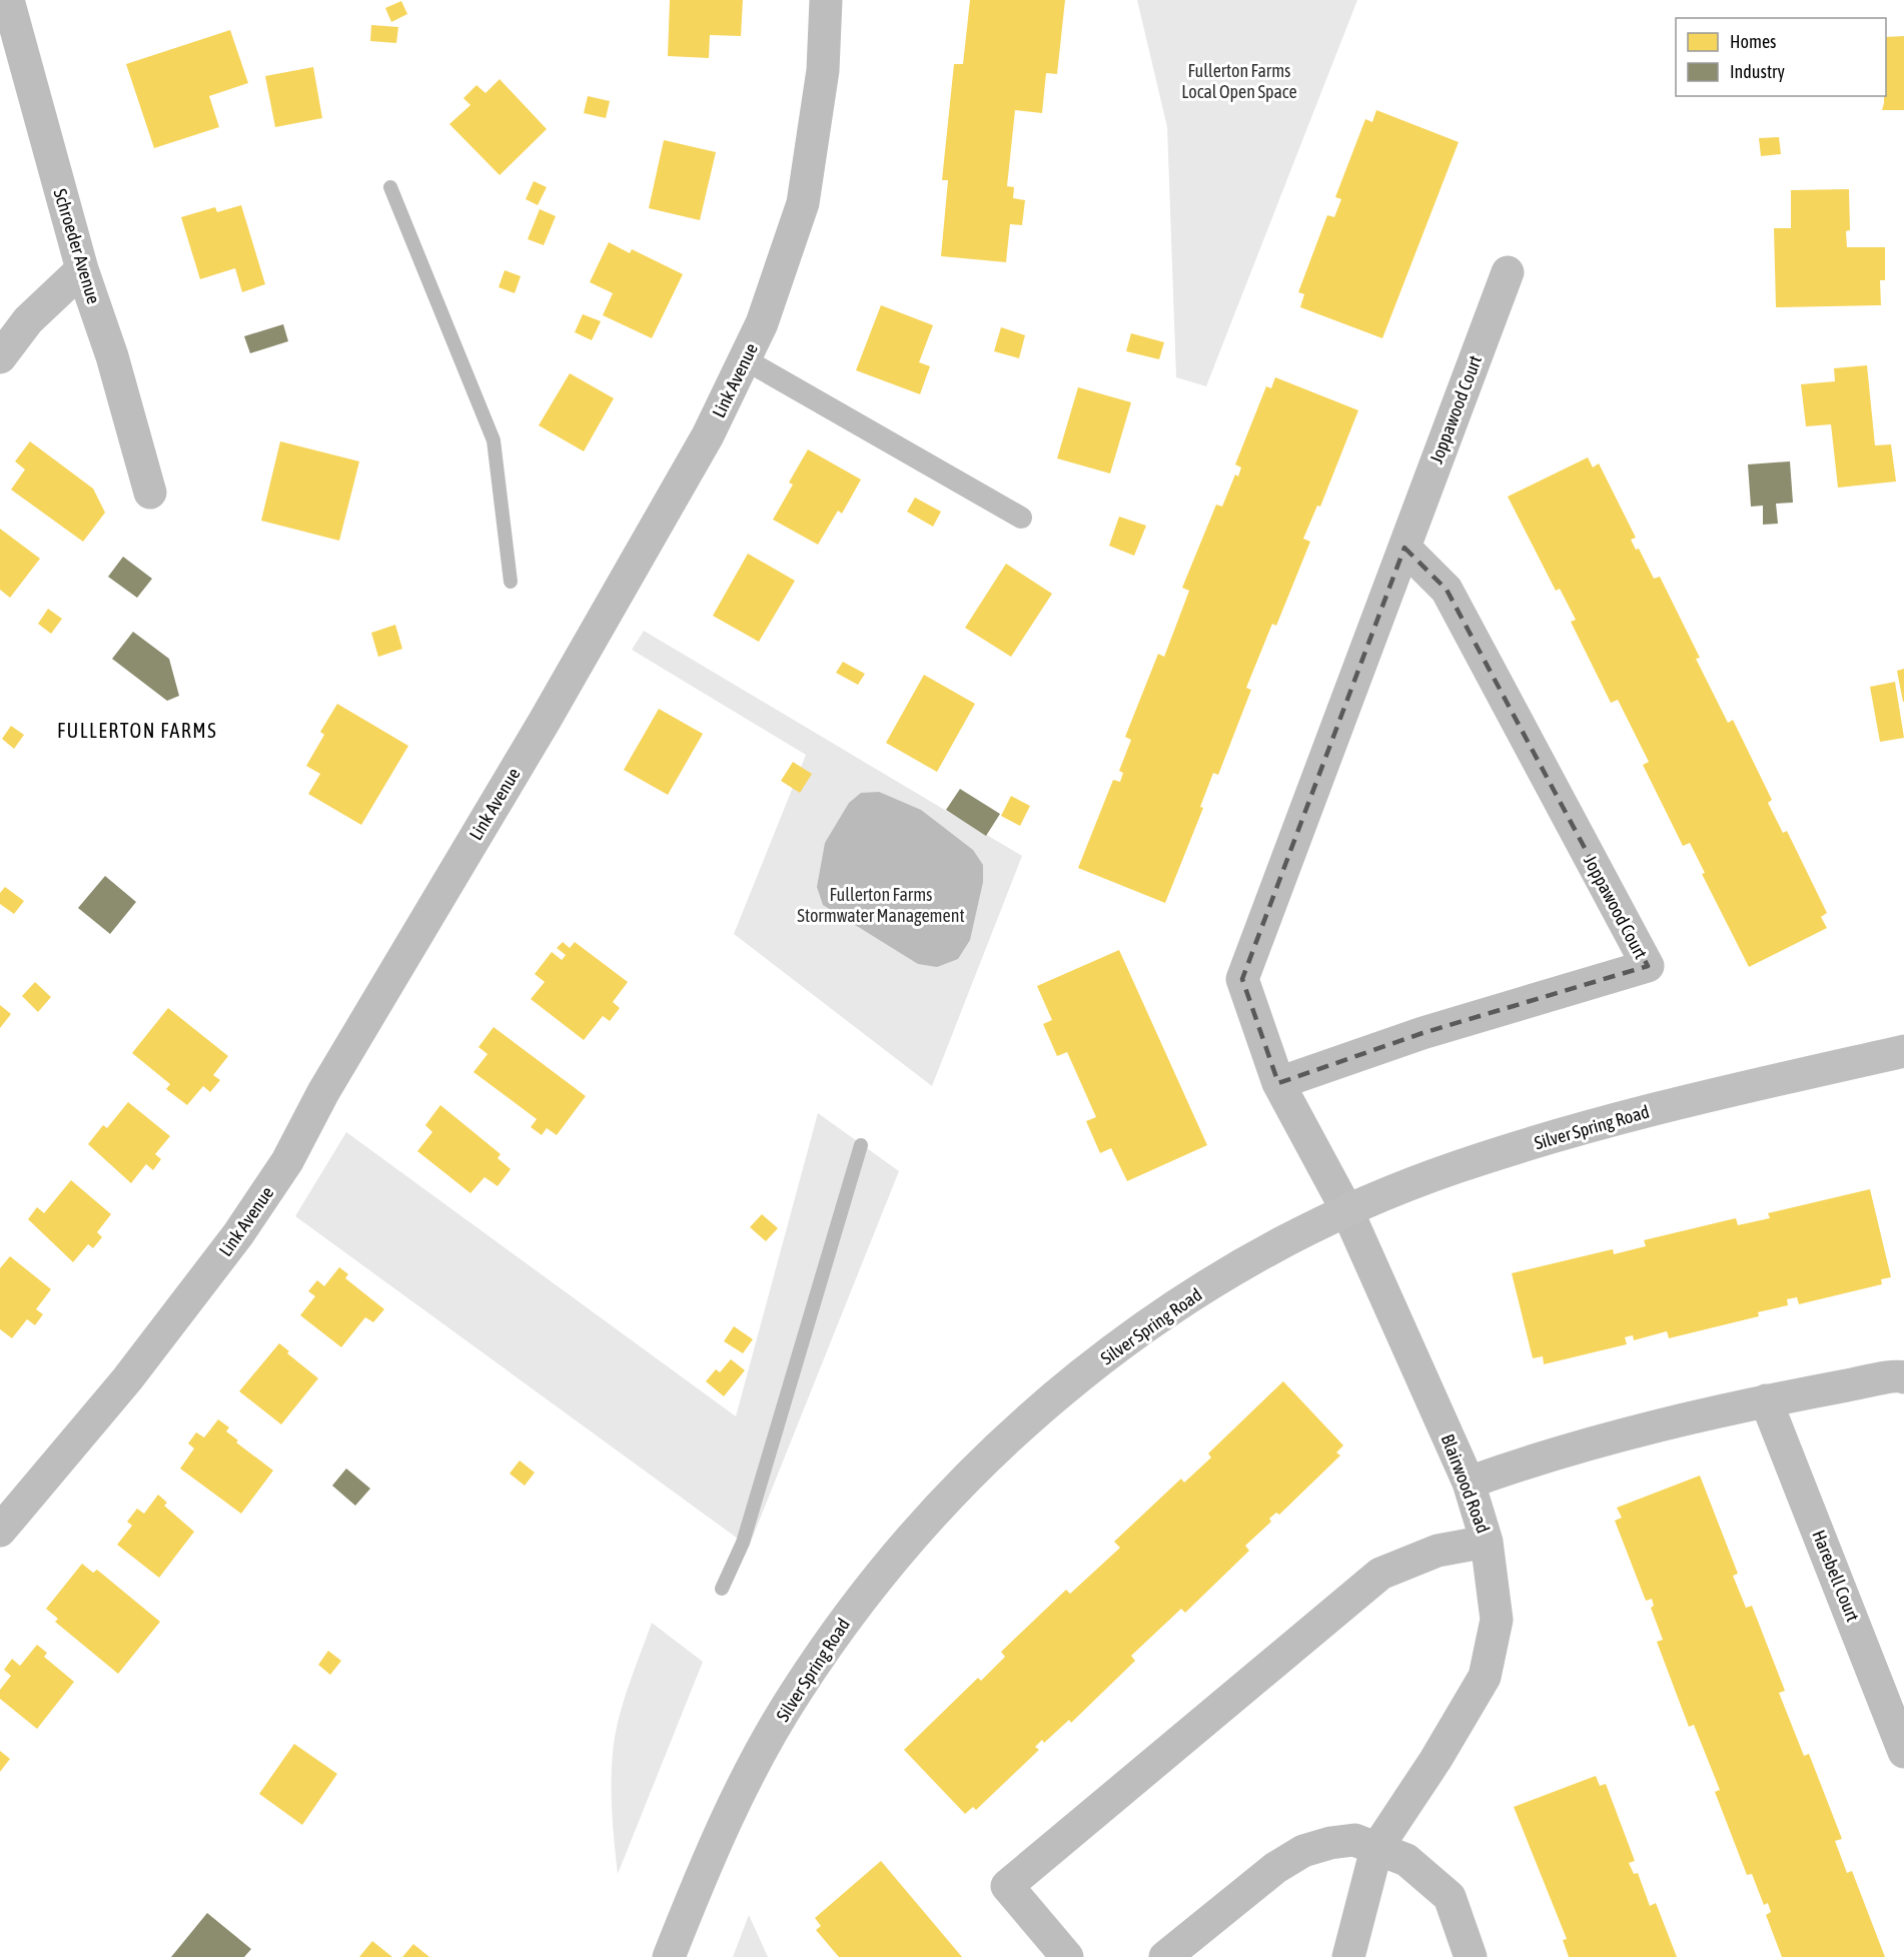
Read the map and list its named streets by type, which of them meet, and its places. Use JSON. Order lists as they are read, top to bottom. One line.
{"streets":{"main road":["Silver Spring Road"],"street":["Schroeder Avenue","Link Avenue","Joppawood Court","Blairwood Road","Harebell Court"]},"crossings":[["Joppawood Court","Silver Spring Road"],["Joppawood Court","Blairwood Road"],["Silver Spring Road","Blairwood Road"]],"districts":["FULLERTON FARMS"],"parks":["Fullerton Farms Local Open Space","Fullerton Farms Stormwater Management"],"legend":["Homes","Industry"]}
